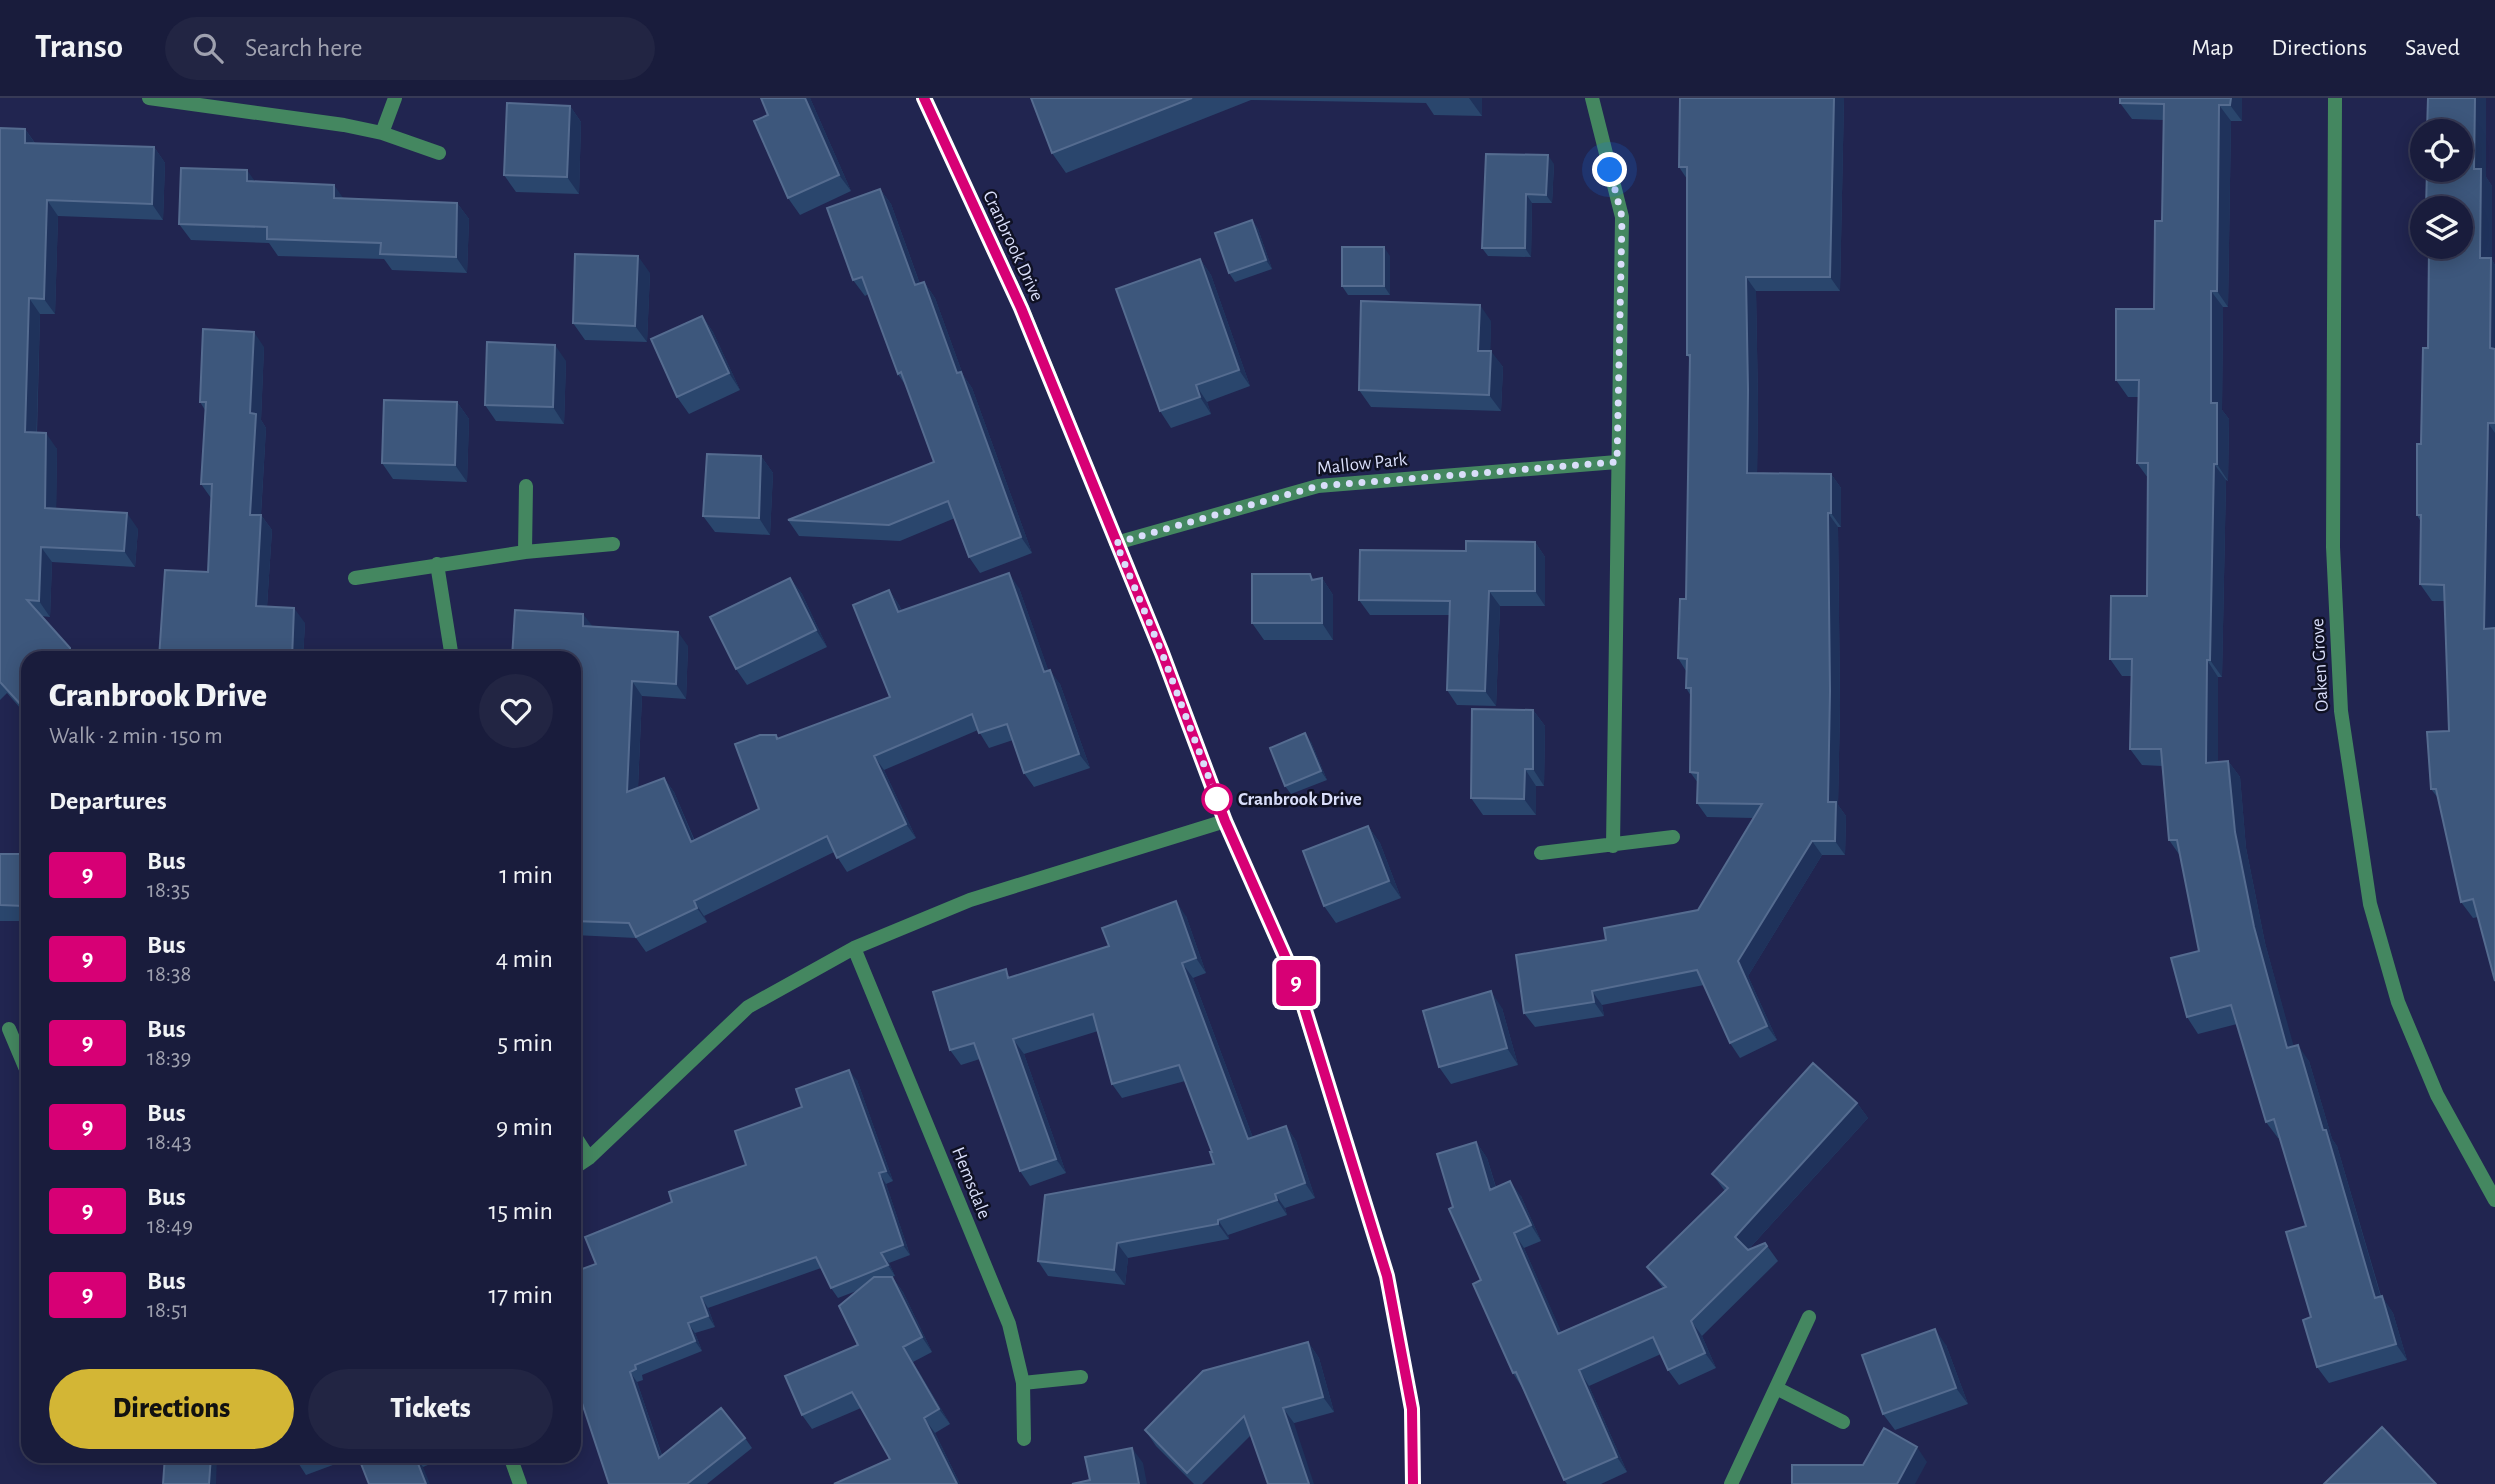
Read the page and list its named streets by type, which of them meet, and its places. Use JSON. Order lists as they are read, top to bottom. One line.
{"streets":{"street":["Cranbrook Drive","Mallow Park","Oaken Grove","Hemsdale"]},"crossings":[["Cranbrook Drive","Mallow Park"]],"places":["Cranbrook Drive"],"lines":["bus line 9"],"page":{"header":"Transo","search":"Search here","nav":["Map","Directions","Saved"],"on_map":"9","heading":[["Cranbrook Drive","Walk · 2 min · 150 m"],"Departures"],"list":[{"mark":"9","name":"Bus","note":"18:35","value":"1 min"},{"mark":"9","name":"Bus","note":"18:38","value":"4 min"},{"mark":"9","name":"Bus","note":"18:39","value":"5 min"},{"mark":"9","name":"Bus","note":"18:43","value":"9 min"},{"mark":"9","name":"Bus","note":"18:49","value":"15 min"},{"mark":"9","name":"Bus","note":"18:51","value":"17 min"}],"buttons":["Directions","Tickets"]}}
